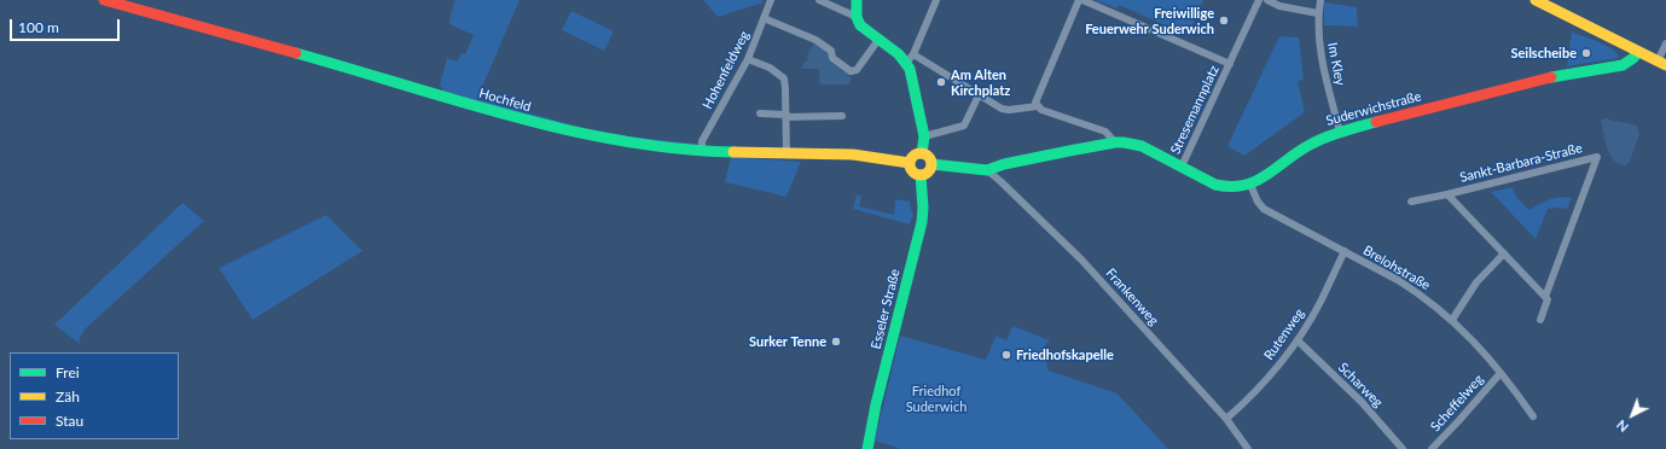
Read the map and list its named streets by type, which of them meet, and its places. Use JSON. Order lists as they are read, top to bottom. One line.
{"streets":{"main road":["Hochfeld","Suderwichstraße","Esseler Straße"],"street":["Im Kley","Hohenfeldweg","Stresemannplatz","Sankt-Barbara-Straße","Brelohstraße","Frankenweg","Rutenweg","Scharweg","Scheffelweg"]},"crossings":[["Im Kley","Suderwichstraße"],["Hohenfeldweg","Hochfeld"],["Hochfeld","Esseler Straße"],["Suderwichstraße","Brelohstraße"],["Brelohstraße","Rutenweg"],["Brelohstraße","Scheffelweg"],["Frankenweg","Rutenweg"],["Rutenweg","Scharweg"]],"parks":["Friedhof Suderwich"],"places":["Freiwillige Feuerwehr Suderwich","Seilscheibe","Am Alten Kirchplatz","Surker Tenne","Friedhofskapelle"],"legend":["Frei","Zäh","Stau"],"scale_bar":"100 m","north":"bottom left"}
